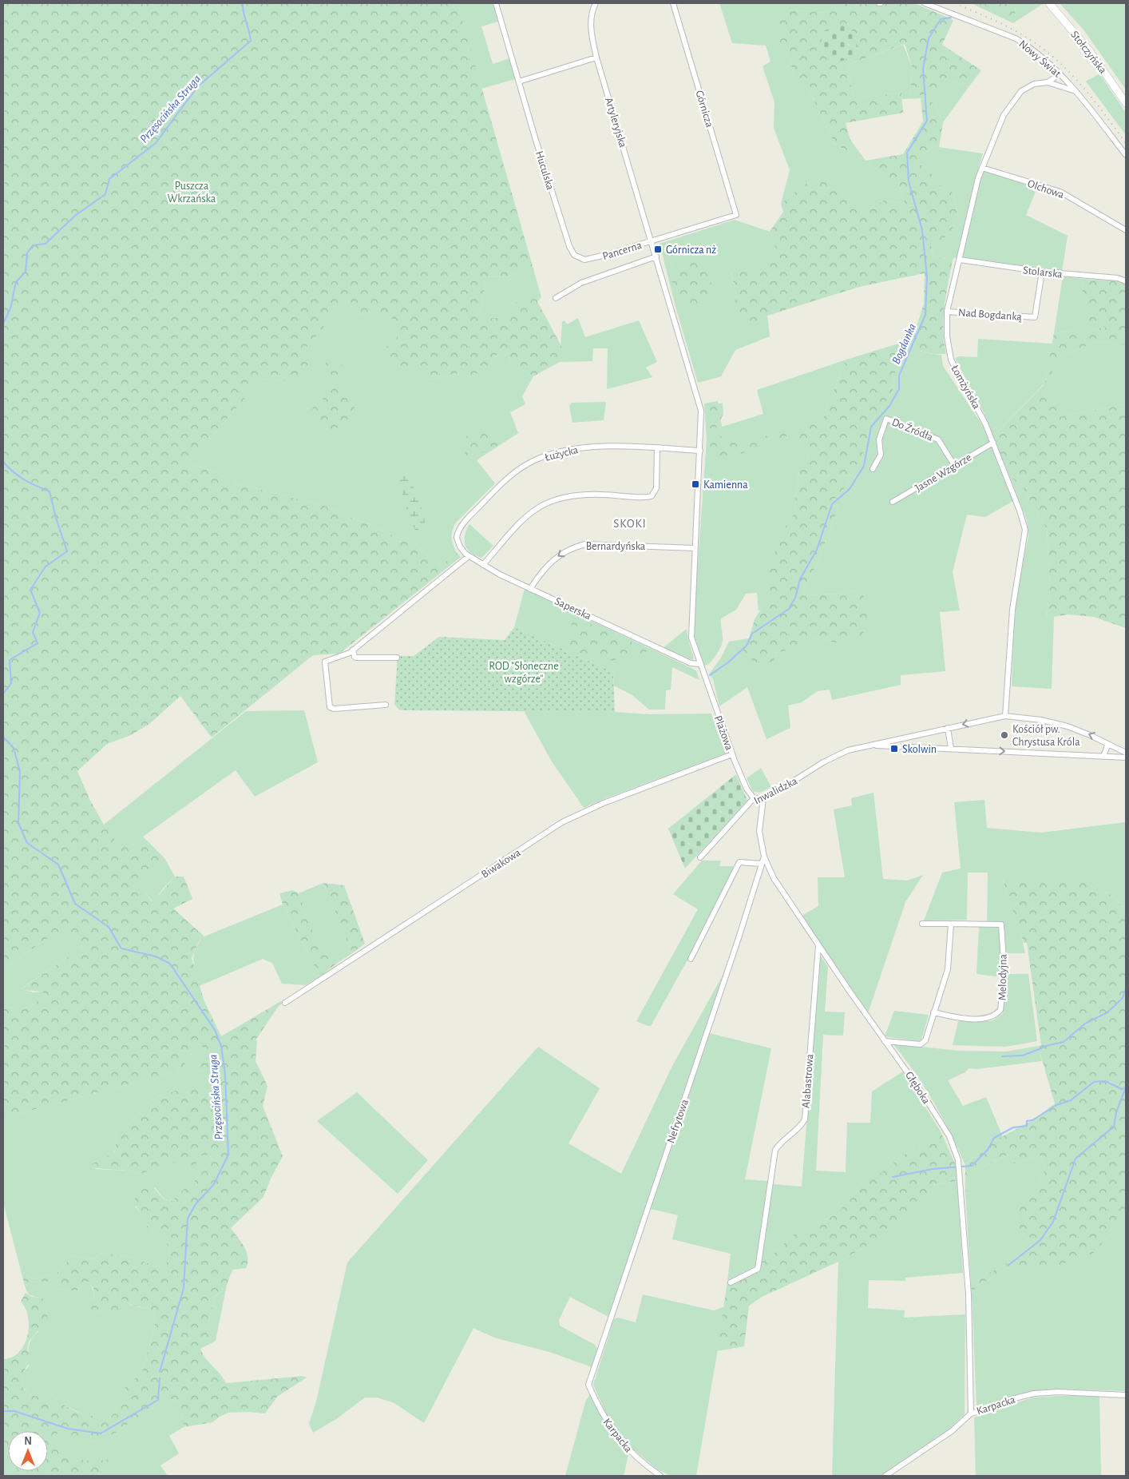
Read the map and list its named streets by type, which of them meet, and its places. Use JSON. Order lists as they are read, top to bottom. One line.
{"streets":{"street":["Stołczyńska","Nowy Świat","Górnicza","Artyleryjska","Huculska","Olchowa","Pancerna","Stolarska","Nad Bogdanką","Łomżyńska","Do Źródła","Łużycka","Jasne Wzgórze","Bernardyńska","Saperska","Plażowa","Inwalidzka","Biwakowa","Melodyjna","Alabastrowa","Głęboka","Nefrytowa","Karpacka"]},"crossings":[["Nowy Świat","Łomżyńska"],["Górnicza","Pancerna"],["Artyleryjska","Pancerna"],["Huculska","Pancerna"],["Olchowa","Łomżyńska"],["Stolarska","Nad Bogdanką"],["Stolarska","Łomżyńska"],["Nad Bogdanką","Łomżyńska"],["Łomżyńska","Jasne Wzgórze"],["Łomżyńska","Inwalidzka"],["Do Źródła","Jasne Wzgórze"],["Łużycka","Saperska"],["Bernardyńska","Saperska"],["Saperska","Plażowa"],["Plażowa","Inwalidzka"],["Plażowa","Biwakowa"],["Inwalidzka","Głęboka"],["Alabastrowa","Głęboka"],["Głęboka","Nefrytowa"],["Głęboka","Karpacka"],["Nefrytowa","Karpacka"]],"one_way":["Bernardyńska"],"districts":["SKOKI"],"water":["Przęsocińska Struga","Bogdanka"],"parks":["Puszcza Wkrzańska","ROD \"Słoneczne wzgórze\""],"places":{"transit":["Górnicza nż","Kamienna","Skolwin"],"other":["Kościół pw. Chrystusa Króla"]},"north":"top"}
